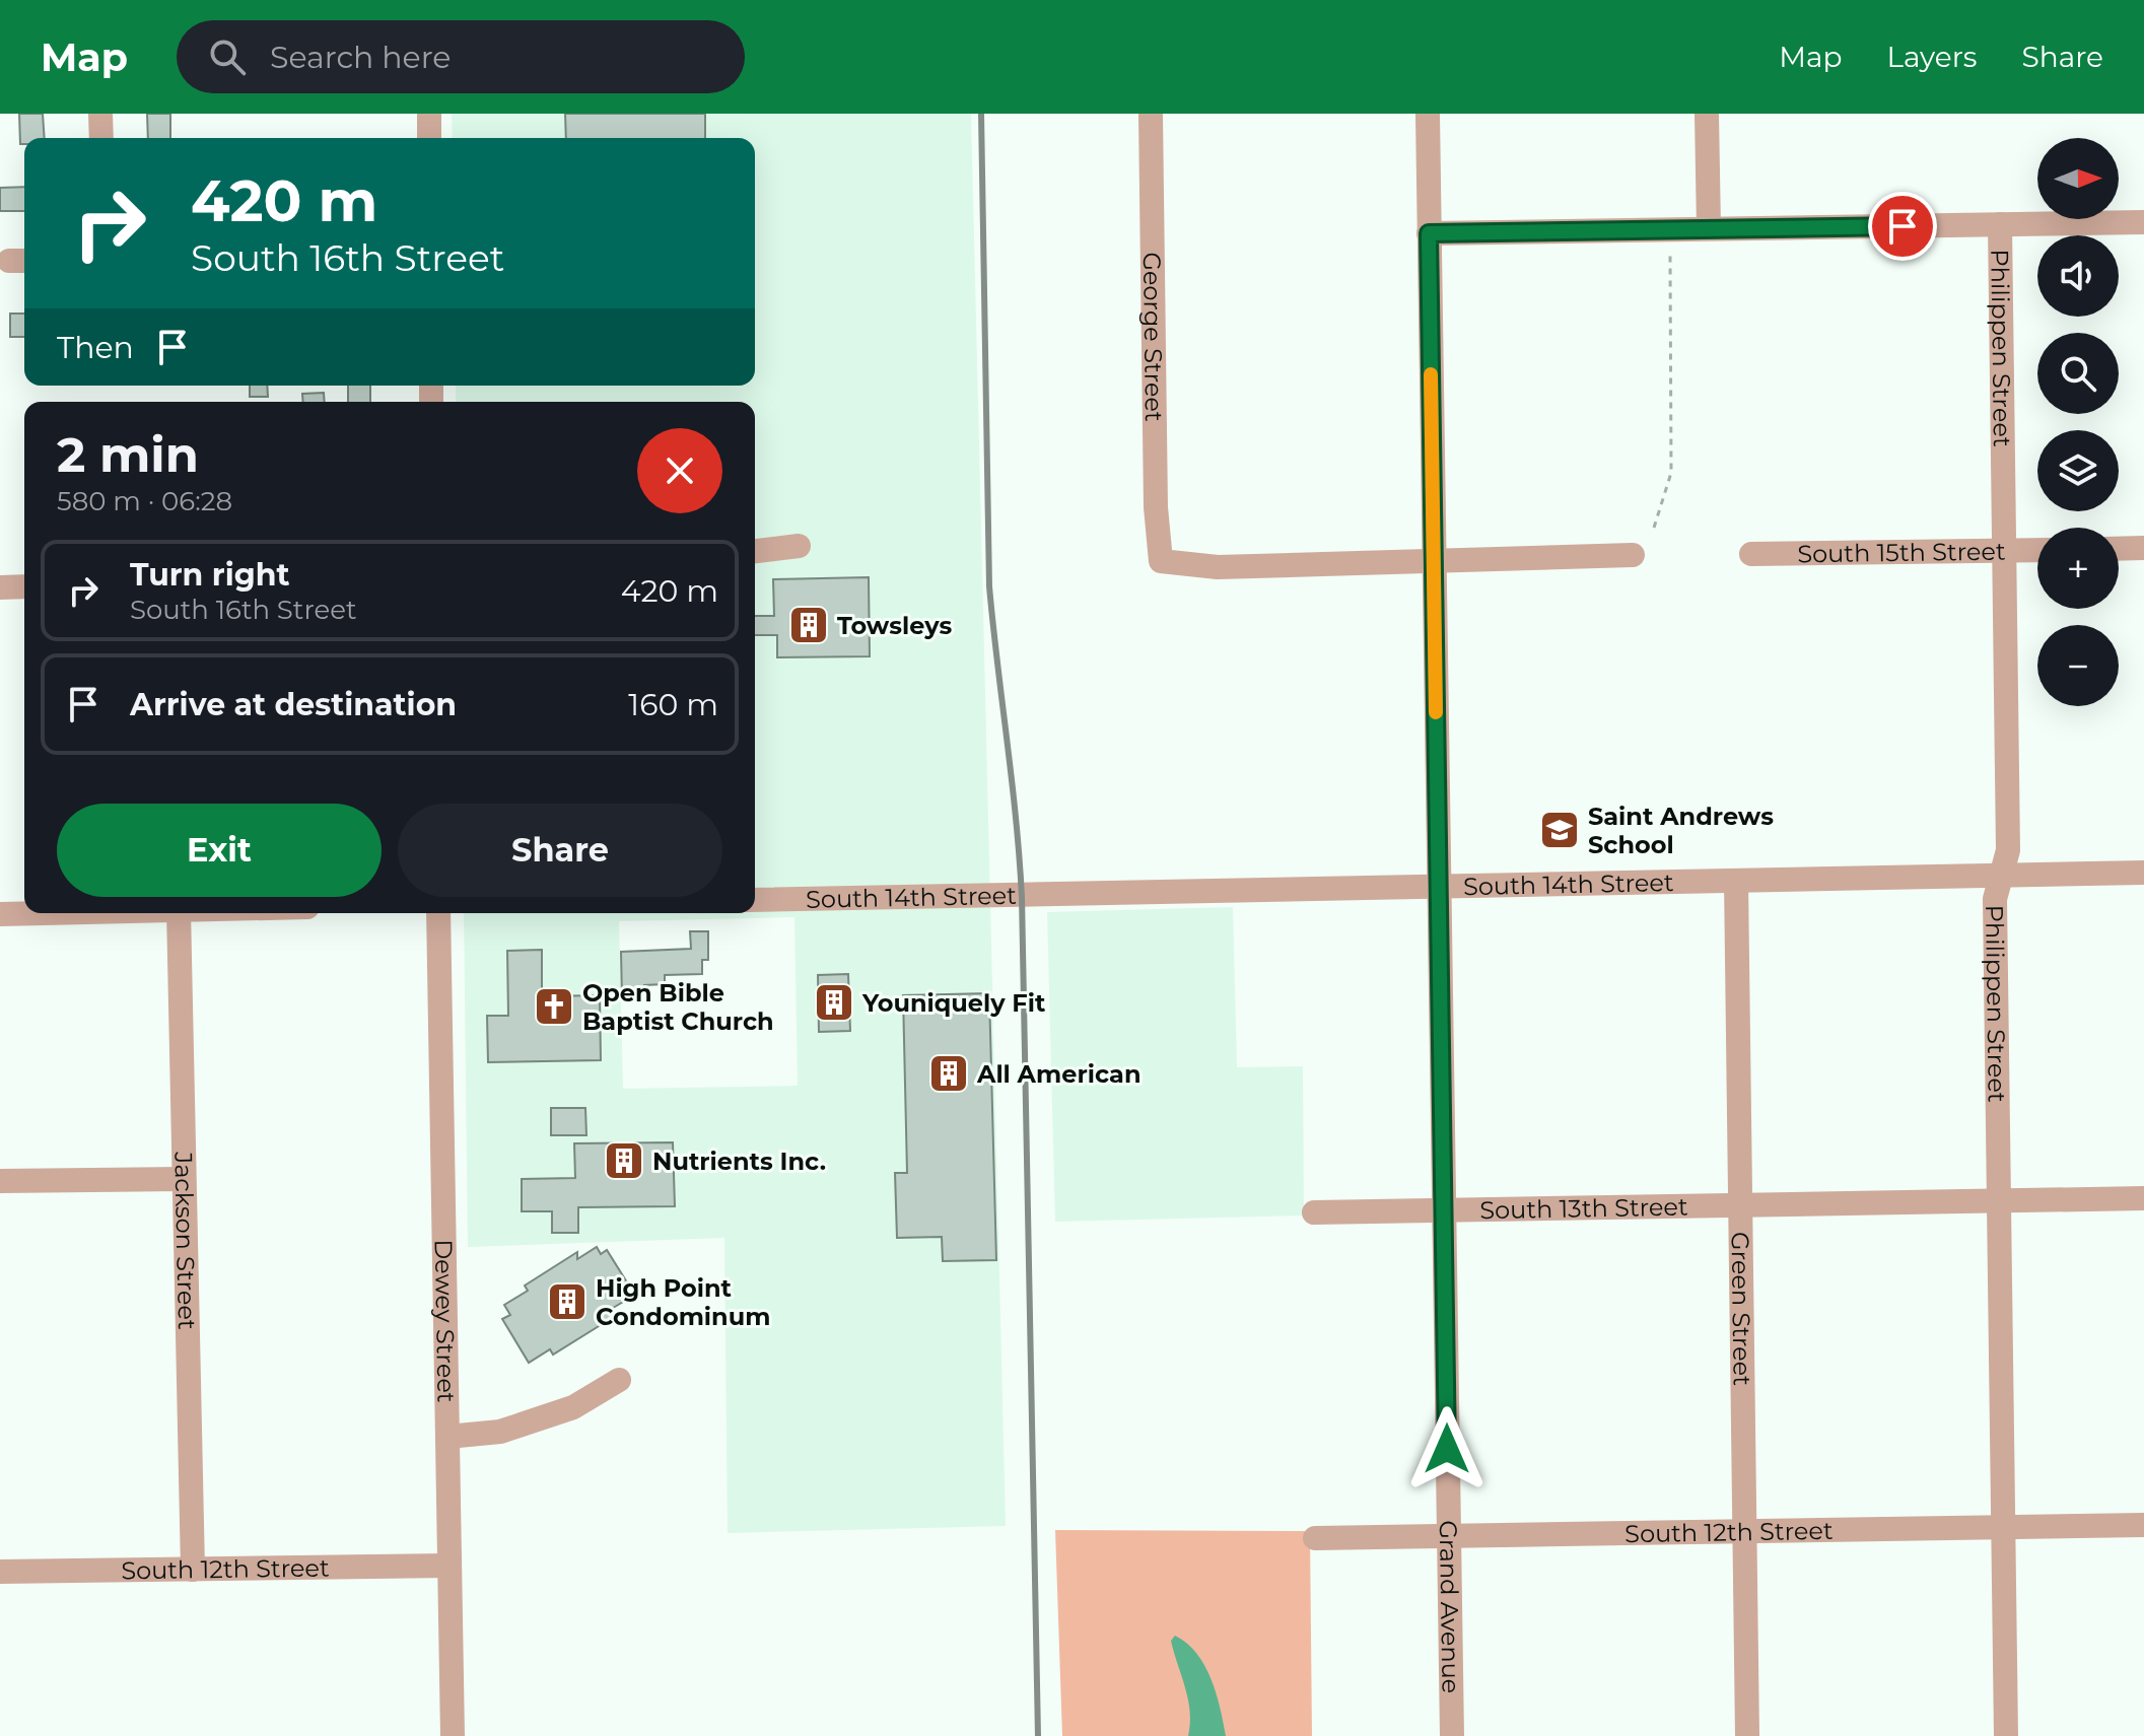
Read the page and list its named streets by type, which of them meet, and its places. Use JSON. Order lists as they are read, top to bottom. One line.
{"streets":{"street":["George Street","Philippen Street","South 15th Street","South 14th Street","South 13th Street","Jackson Street","Green Street","Dewey Street","South 12th Street","Grand Avenue"]},"crossings":[["George Street","Grand Avenue"],["Philippen Street","South 15th Street"],["Philippen Street","South 14th Street"],["Philippen Street","South 13th Street"],["Philippen Street","South 12th Street"],["South 14th Street","Green Street"],["South 14th Street","Grand Avenue"],["South 13th Street","Green Street"],["South 13th Street","Grand Avenue"],["Jackson Street","South 12th Street"],["Green Street","South 12th Street"],["Dewey Street","South 12th Street"],["South 12th Street","Grand Avenue"]],"places":{"building":["Towsleys","Youniquely Fit","All American","Nutrients Inc.","High Point Condominum"],"school or university":["Saint Andrews School"],"church":["Open Bible Baptist Church"]},"north":"right","page":{"header":"Map","search":"Search here","nav":["Map","Layers","Share"],"map_buttons":["+","−"],"turn":["420 m","South 16th Street"],"then":"Then","heading":["2 min","580 m · 06:28"],"list":[{"name":"Turn right","note":"South 16th Street","value":"420 m"},{"name":"Arrive at destination","value":"160 m"}],"buttons":["Exit","Share"]}}
